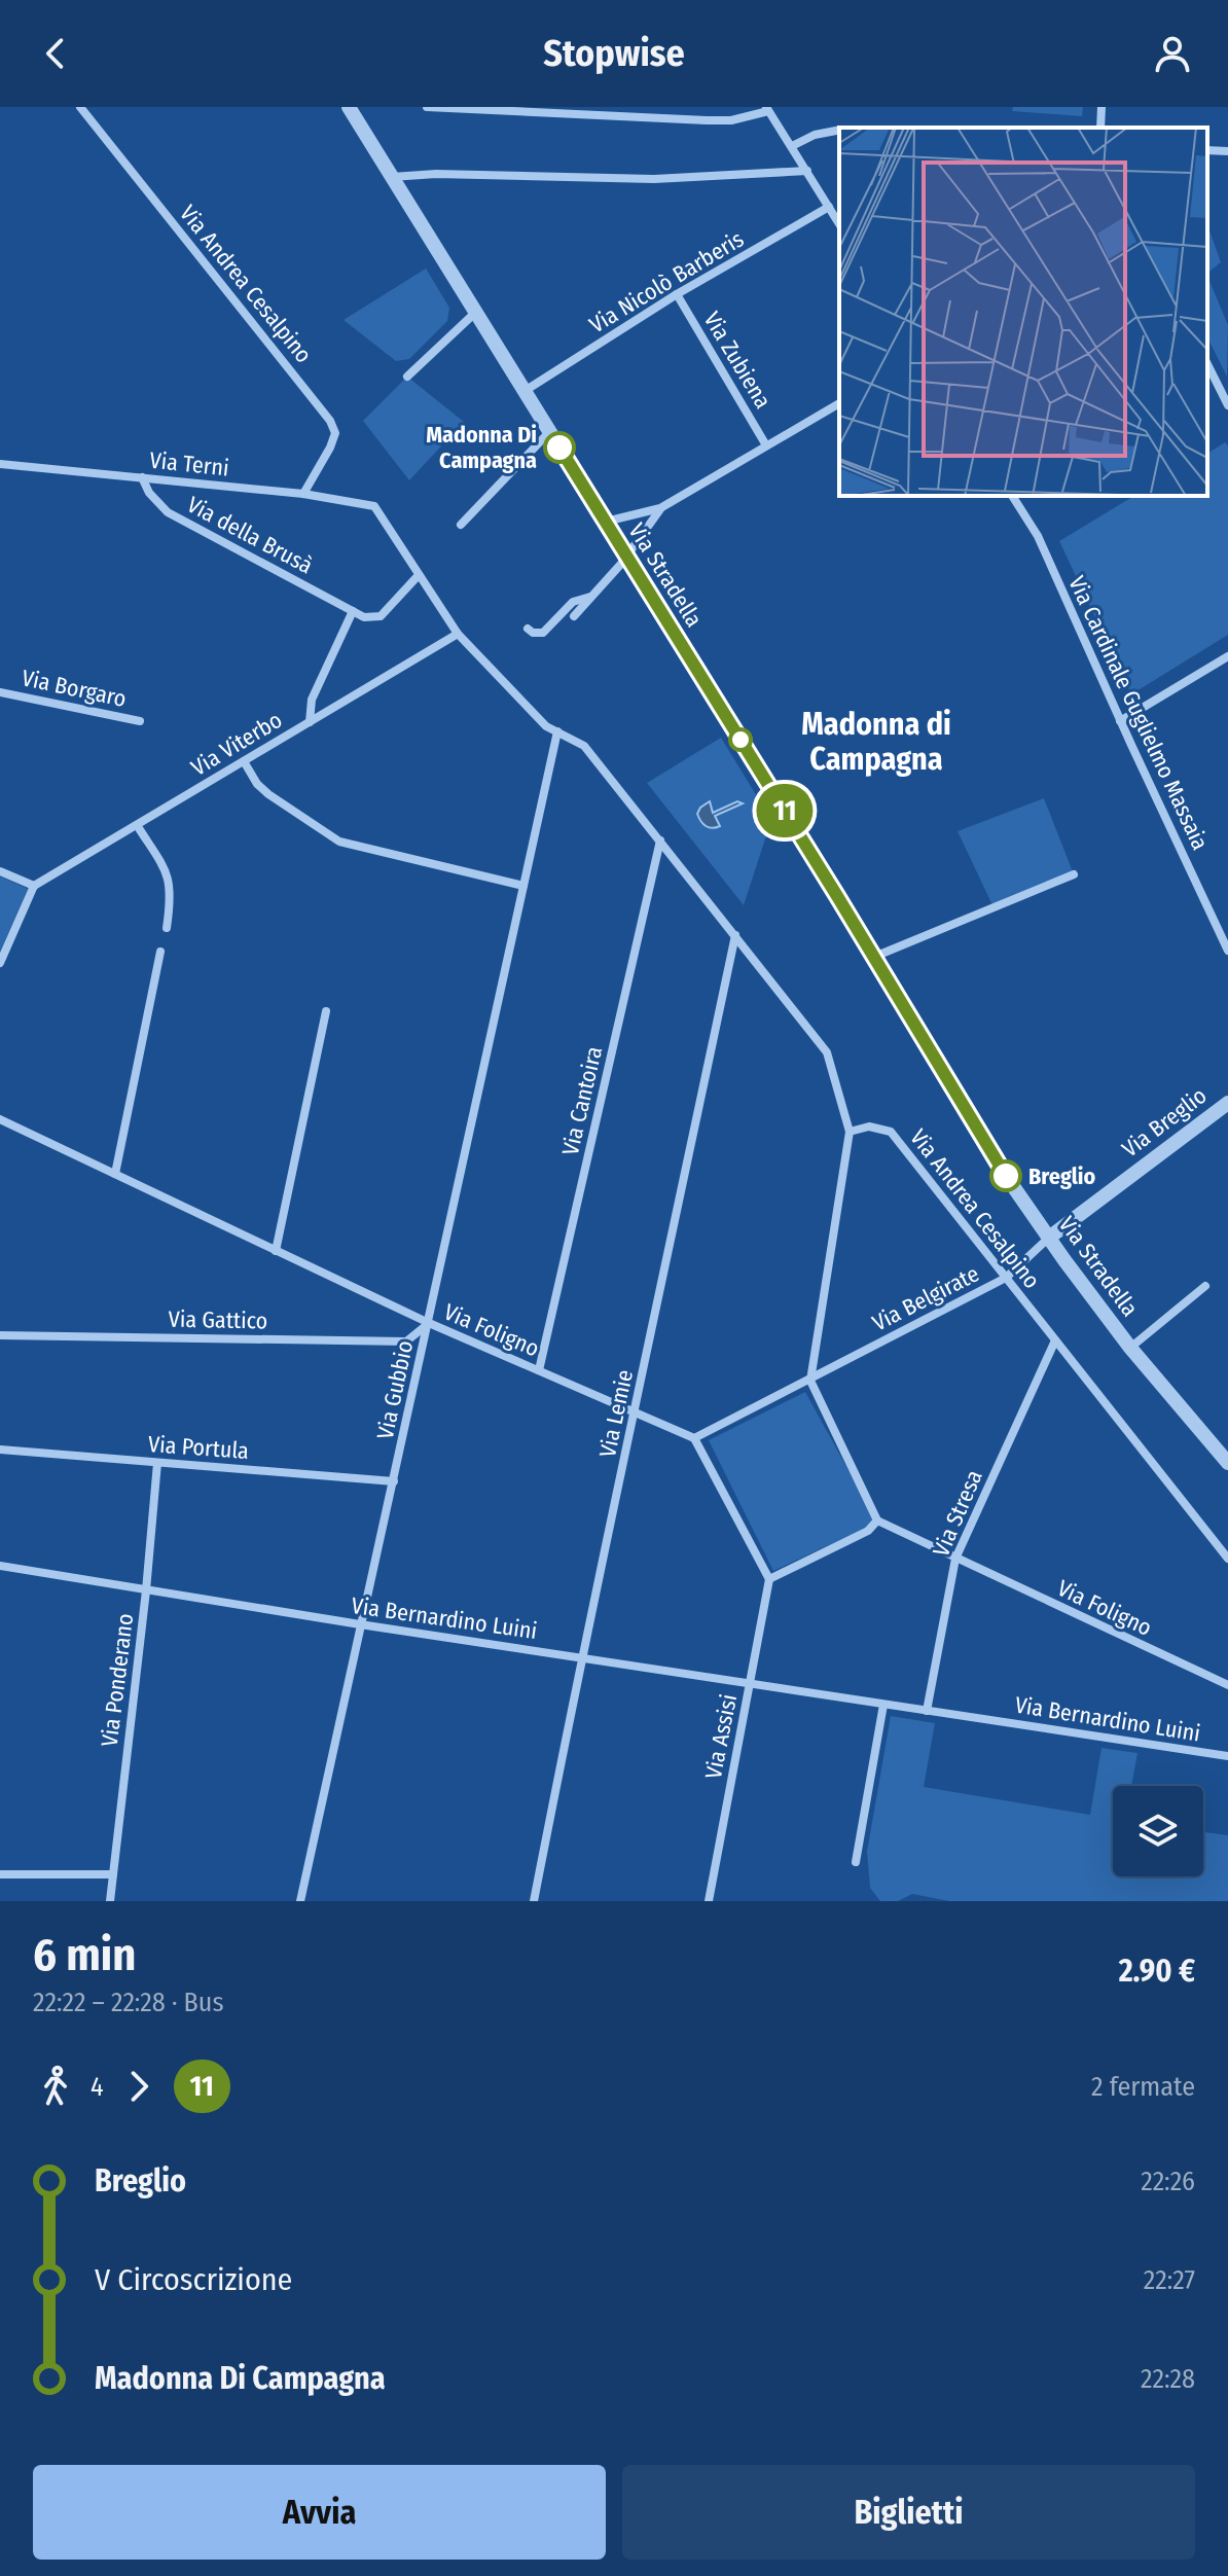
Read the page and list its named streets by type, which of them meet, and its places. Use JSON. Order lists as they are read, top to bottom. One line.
{"streets":{"street":["Via Nicolò Barberis","Via Andrea Cesalpino","Via Zubiena","Via Terni","Via della Brusà","Via Stradella","Via Borgaro","Via Cardinale Guglielmo Massaia","Via Viterbo","Via Cantoira","Via Breglio","Via Belgirate","Via Gattico","Via Foligno","Via Gubbio","Via Lemie","Via Portula","Via Stresa","Via Bernardino Luini","Via Ponderano","Via Assisi"]},"crossings":[["Via Nicolò Barberis","Via Zubiena"],["Via Nicolò Barberis","Via Stradella"],["Via Andrea Cesalpino","Via Terni"],["Via Andrea Cesalpino","Via Belgirate"],["Via Andrea Cesalpino","Via Stresa"],["Via Terni","Via della Brusà"],["Via Stradella","Via Breglio"],["Via Stradella","Via Belgirate"],["Via Cantoira","Via Foligno"],["Via Breglio","Via Belgirate"],["Via Belgirate","Via Foligno"],["Via Gattico","Via Foligno"],["Via Gattico","Via Gubbio"],["Via Foligno","Via Gubbio"],["Via Foligno","Via Lemie"],["Via Foligno","Via Stresa"],["Via Gubbio","Via Portula"],["Via Gubbio","Via Bernardino Luini"],["Via Lemie","Via Bernardino Luini"],["Via Portula","Via Ponderano"],["Via Stresa","Via Bernardino Luini"],["Via Bernardino Luini","Via Ponderano"],["Via Bernardino Luini","Via Assisi"]],"districts":["Madonna di Campagna"],"places":["Madonna Di Campagna","Breglio"],"lines":["bus line 11"],"page":{"header":"Stopwise","on_map":"11","heading":["6 min","22:22 – 22:28 · Bus","2.90 €"],"legs":["4","11","2 fermate"],"list":[{"name":"Breglio","value":"22:26"},{"name":"V Circoscrizione","value":"22:27"},{"name":"Madonna Di Campagna","value":"22:28"}],"buttons":["Avvia","Biglietti"]}}
